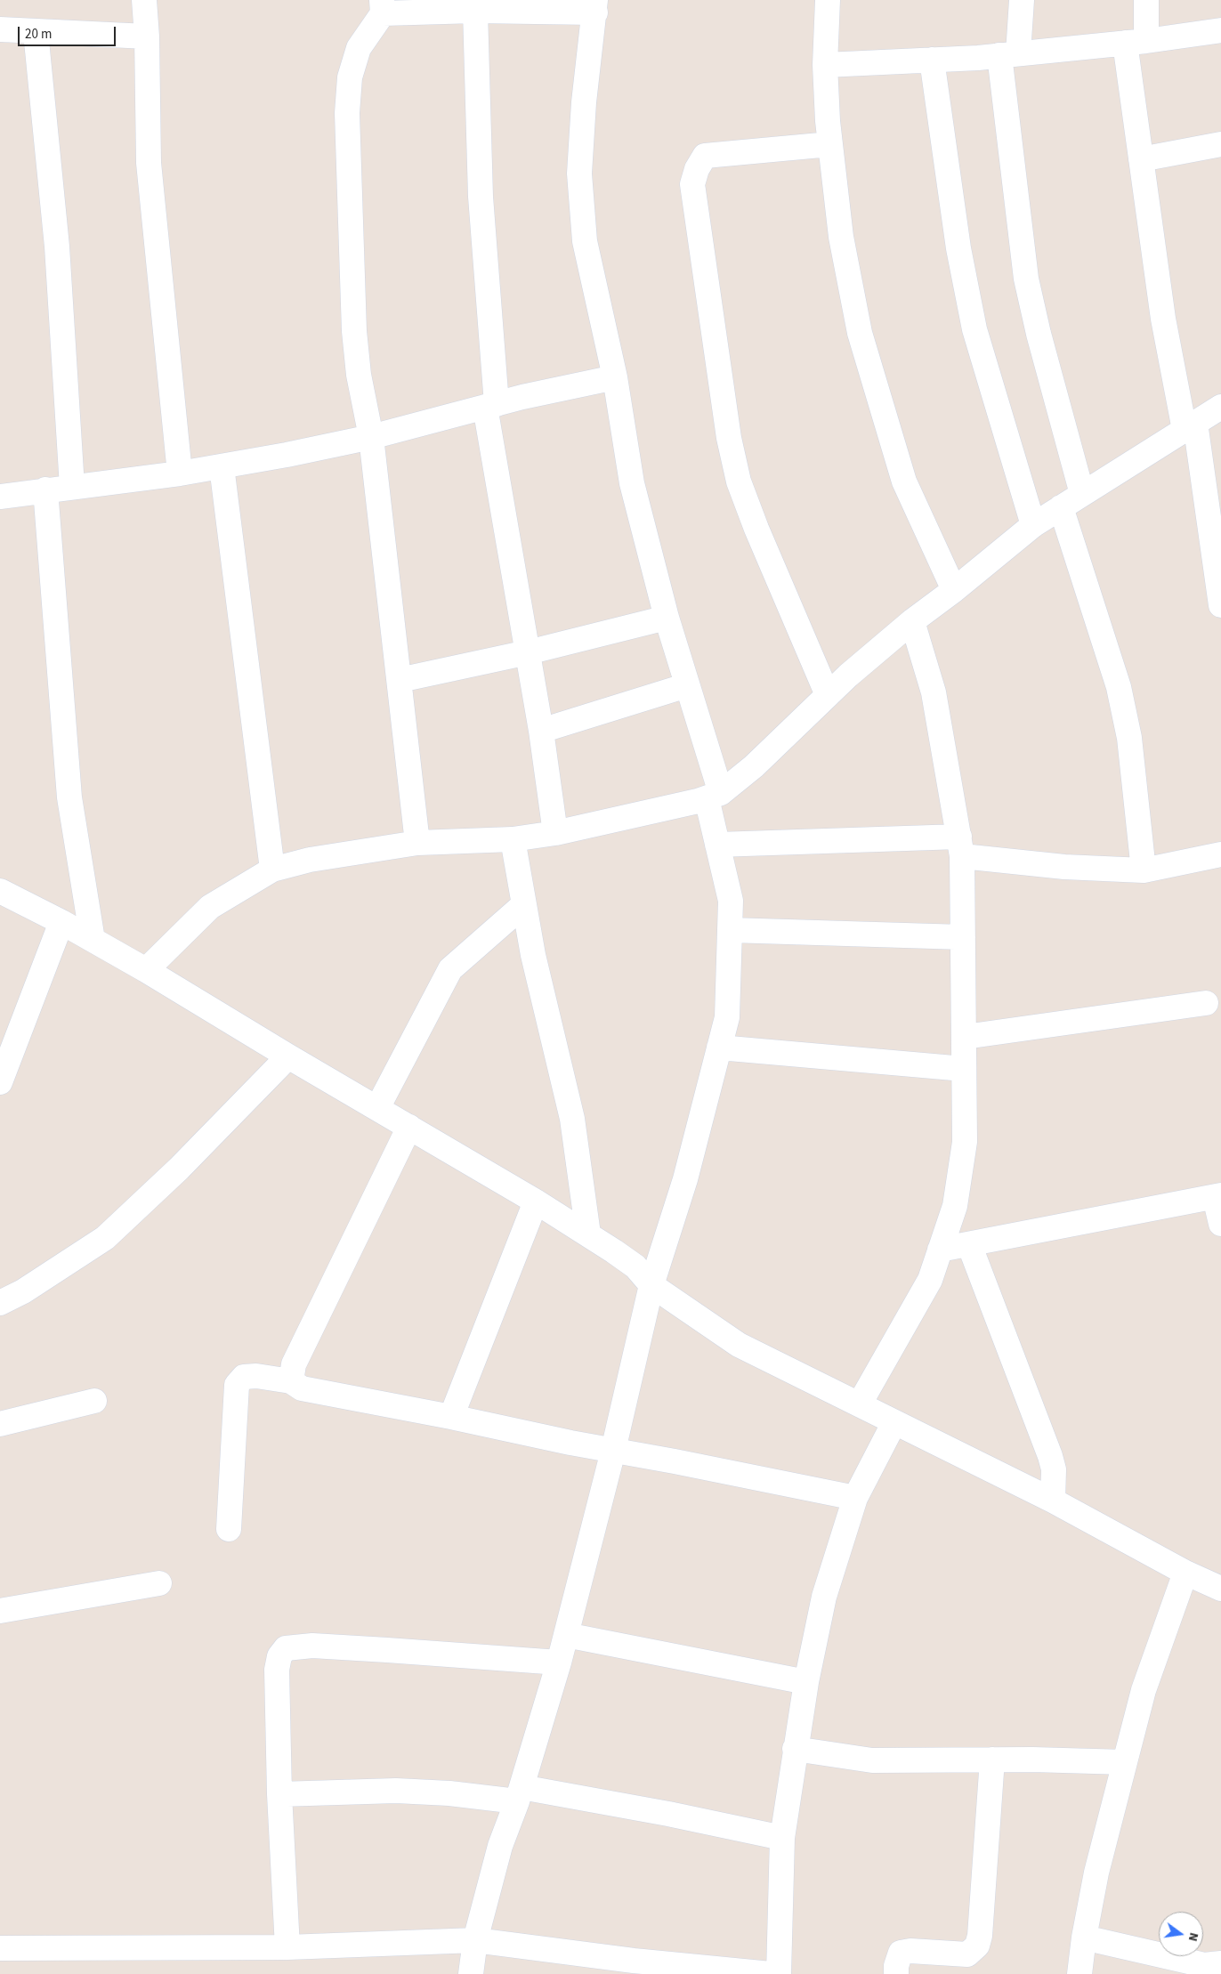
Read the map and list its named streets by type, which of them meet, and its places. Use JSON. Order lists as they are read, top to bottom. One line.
{"scale_bar":"20 m","north":"right"}
